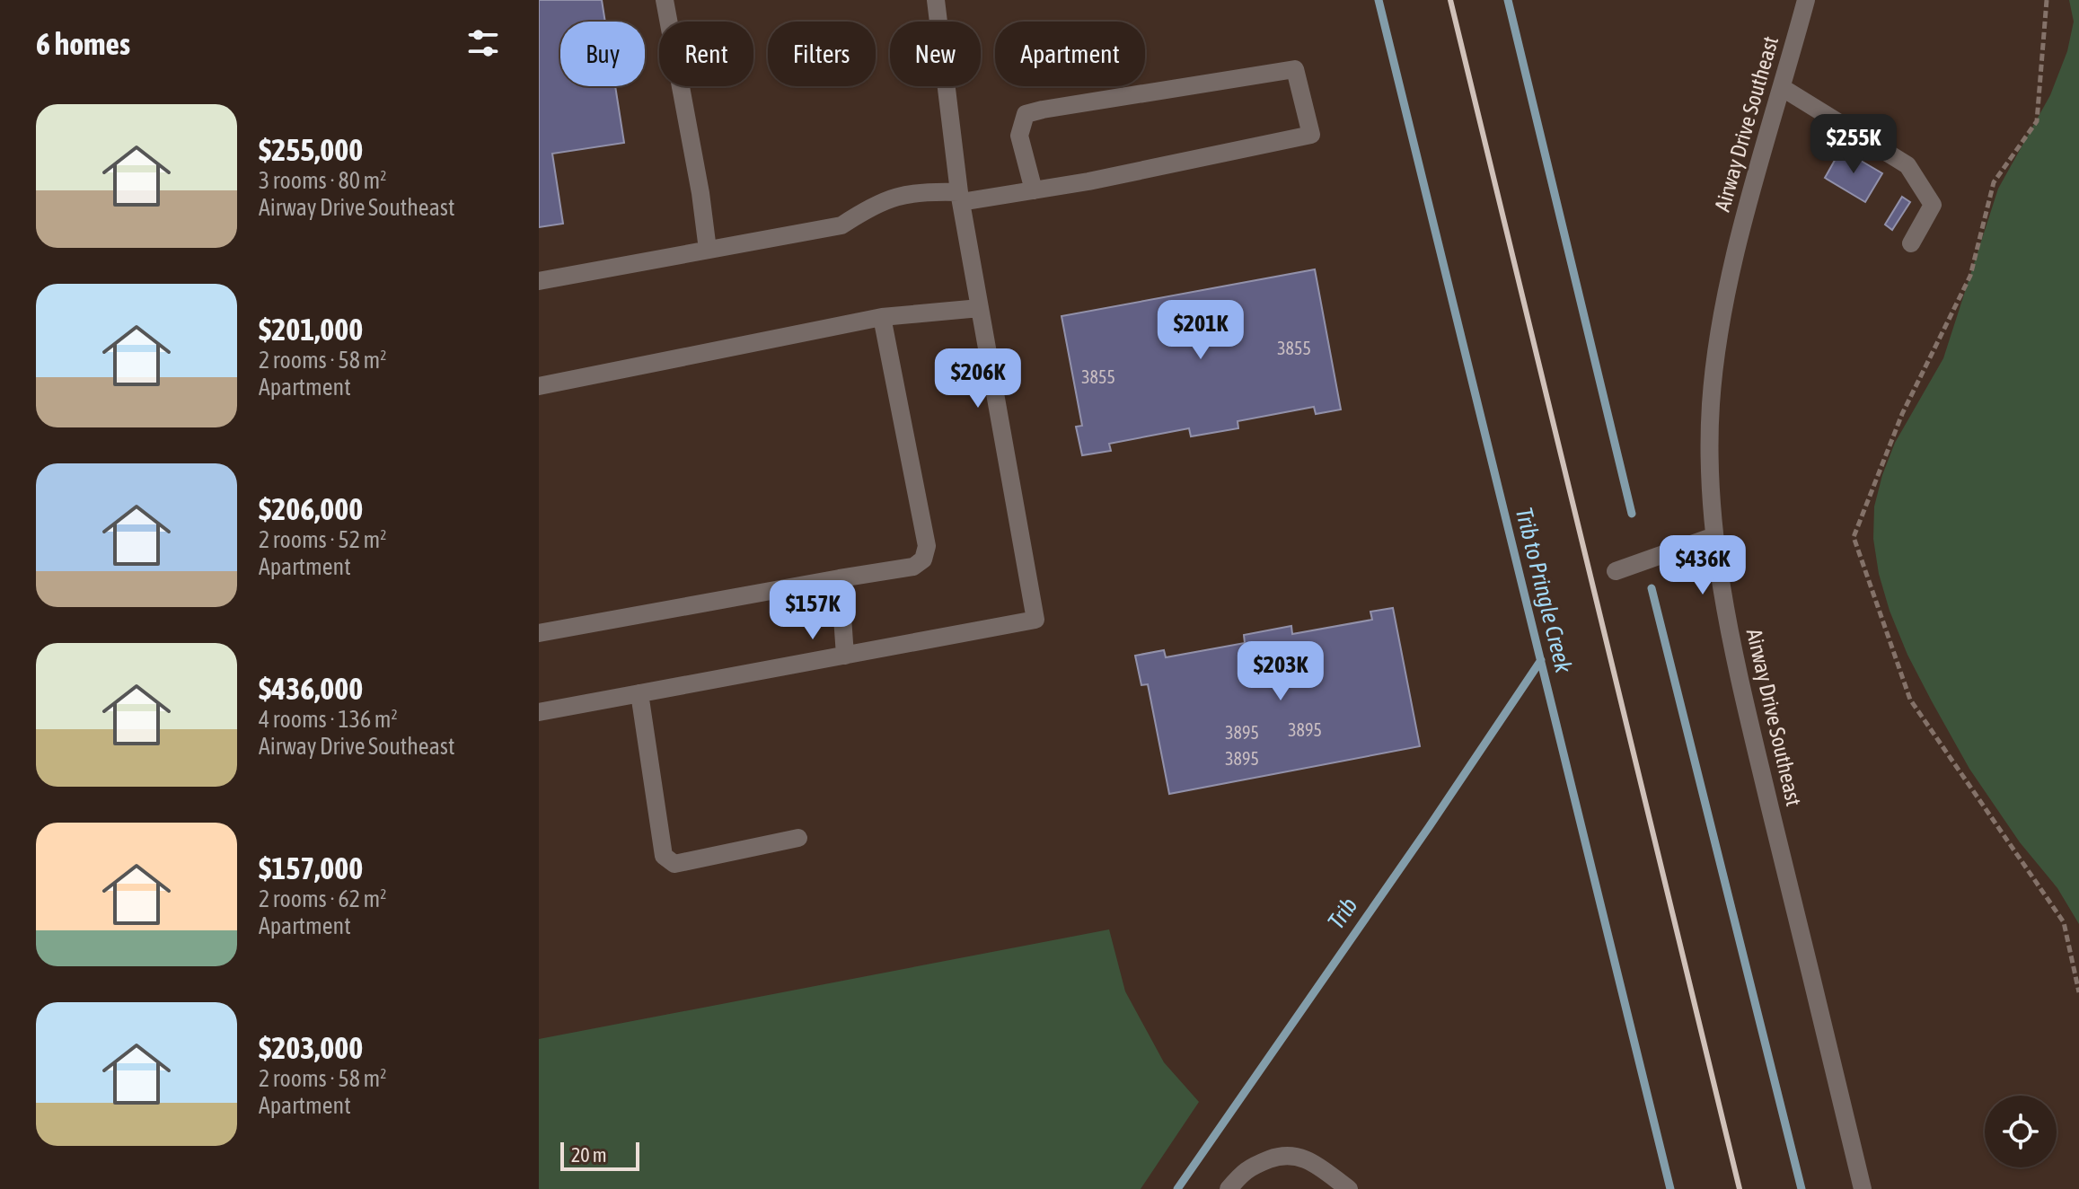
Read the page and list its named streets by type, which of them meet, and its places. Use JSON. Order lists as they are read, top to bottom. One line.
{"streets":{"street":["Airway Drive Southeast"]},"water":["Trib to Pringle Creek","Trib"],"house_numbers":["3855","3855","3895","3895","3895"],"scale_bar":"20 m","page":{"heading":"6 homes","chip":["Buy","Rent","Filters","New","Apartment"],"list":[{"name":"$255,000","note":"3 rooms · 80 m² · Airway Drive Southeast"},{"name":"$201,000","note":"2 rooms · 58 m² · Apartment"},{"name":"$206,000","note":"2 rooms · 52 m² · Apartment"},{"name":"$436,000","note":"4 rooms · 136 m² · Airway Drive Southeast"},{"name":"$157,000","note":"2 rooms · 62 m² · Apartment"},{"name":"$203,000","note":"2 rooms · 58 m² · Apartment"}],"price":["$255K","$201K","$206K","$436K","$157K","$203K"],"scale":"20 m"}}
